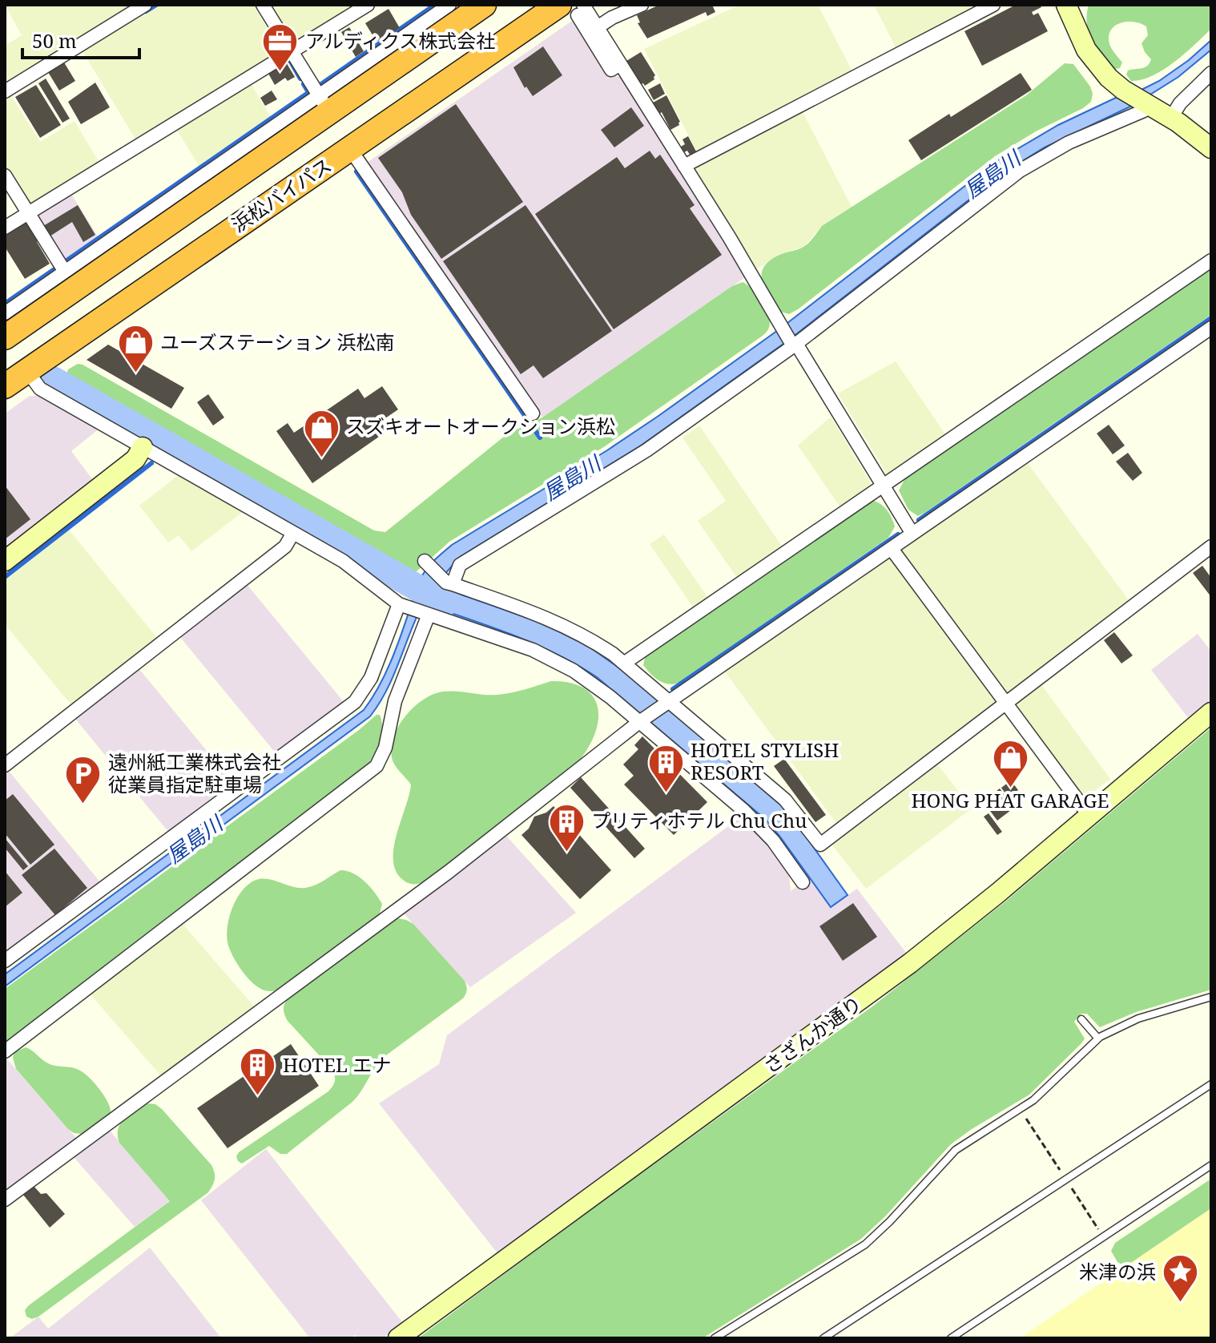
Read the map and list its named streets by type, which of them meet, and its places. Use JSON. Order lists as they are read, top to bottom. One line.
{"streets":{"highway":["浜松バイパス"],"street":["さざんか通り"]},"water":["屋島川"],"places":{"office":["アルディクス株式会社"],"shop":["ユーズステーション 浜松南","スズキオートオークション浜松","HONG PHAT GARAGE"],"building":["HOTEL STYLISH RESORT","プリティホテル Chu Chu","HOTEL エナ"],"parking":["遠州紙工業株式会社 従業員指定駐車場"],"place":["米津の浜"]},"scale_bar":"50 m"}
